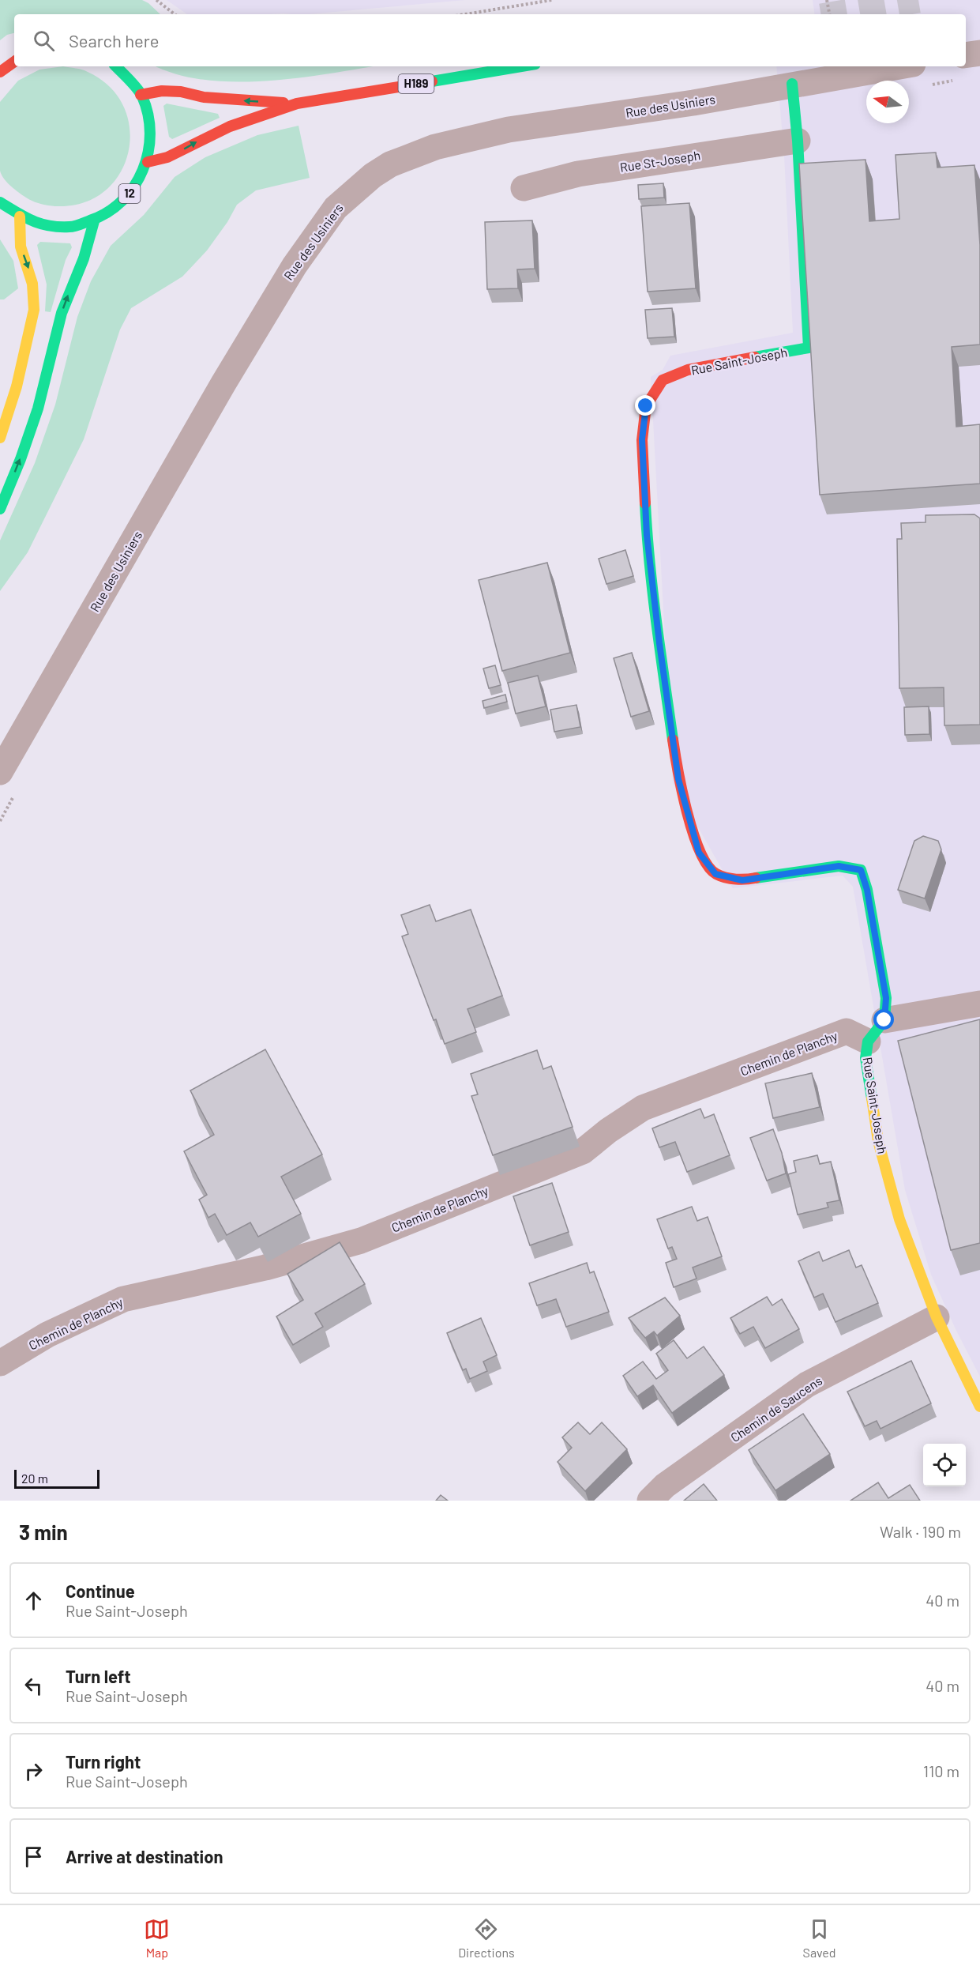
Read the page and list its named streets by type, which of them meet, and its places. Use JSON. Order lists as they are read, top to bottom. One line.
{"streets":{"main road":["H189","12","Rue Saint-Joseph"],"street":["Rue des Usiniers","Rue St-Joseph","Chemin de Planchy","Chemin de Saucens"]},"crossings":[["Rue des Usiniers","Rue Saint-Joseph"],["Rue St-Joseph","Rue Saint-Joseph"],["Rue Saint-Joseph","Chemin de Planchy"],["Rue Saint-Joseph","Chemin de Saucens"]],"scale_bar":"20 m","north":"left","page":{"search":"Search here","scale":"20 m","heading":["3 min","Walk · 190 m"],"list":[["Continue","Rue Saint-Joseph","40 m"],["Turn left","Rue Saint-Joseph","40 m"],["Turn right","Rue Saint-Joseph","110 m"],"Arrive at destination"],"nav":["Map","Directions","Saved"]}}
